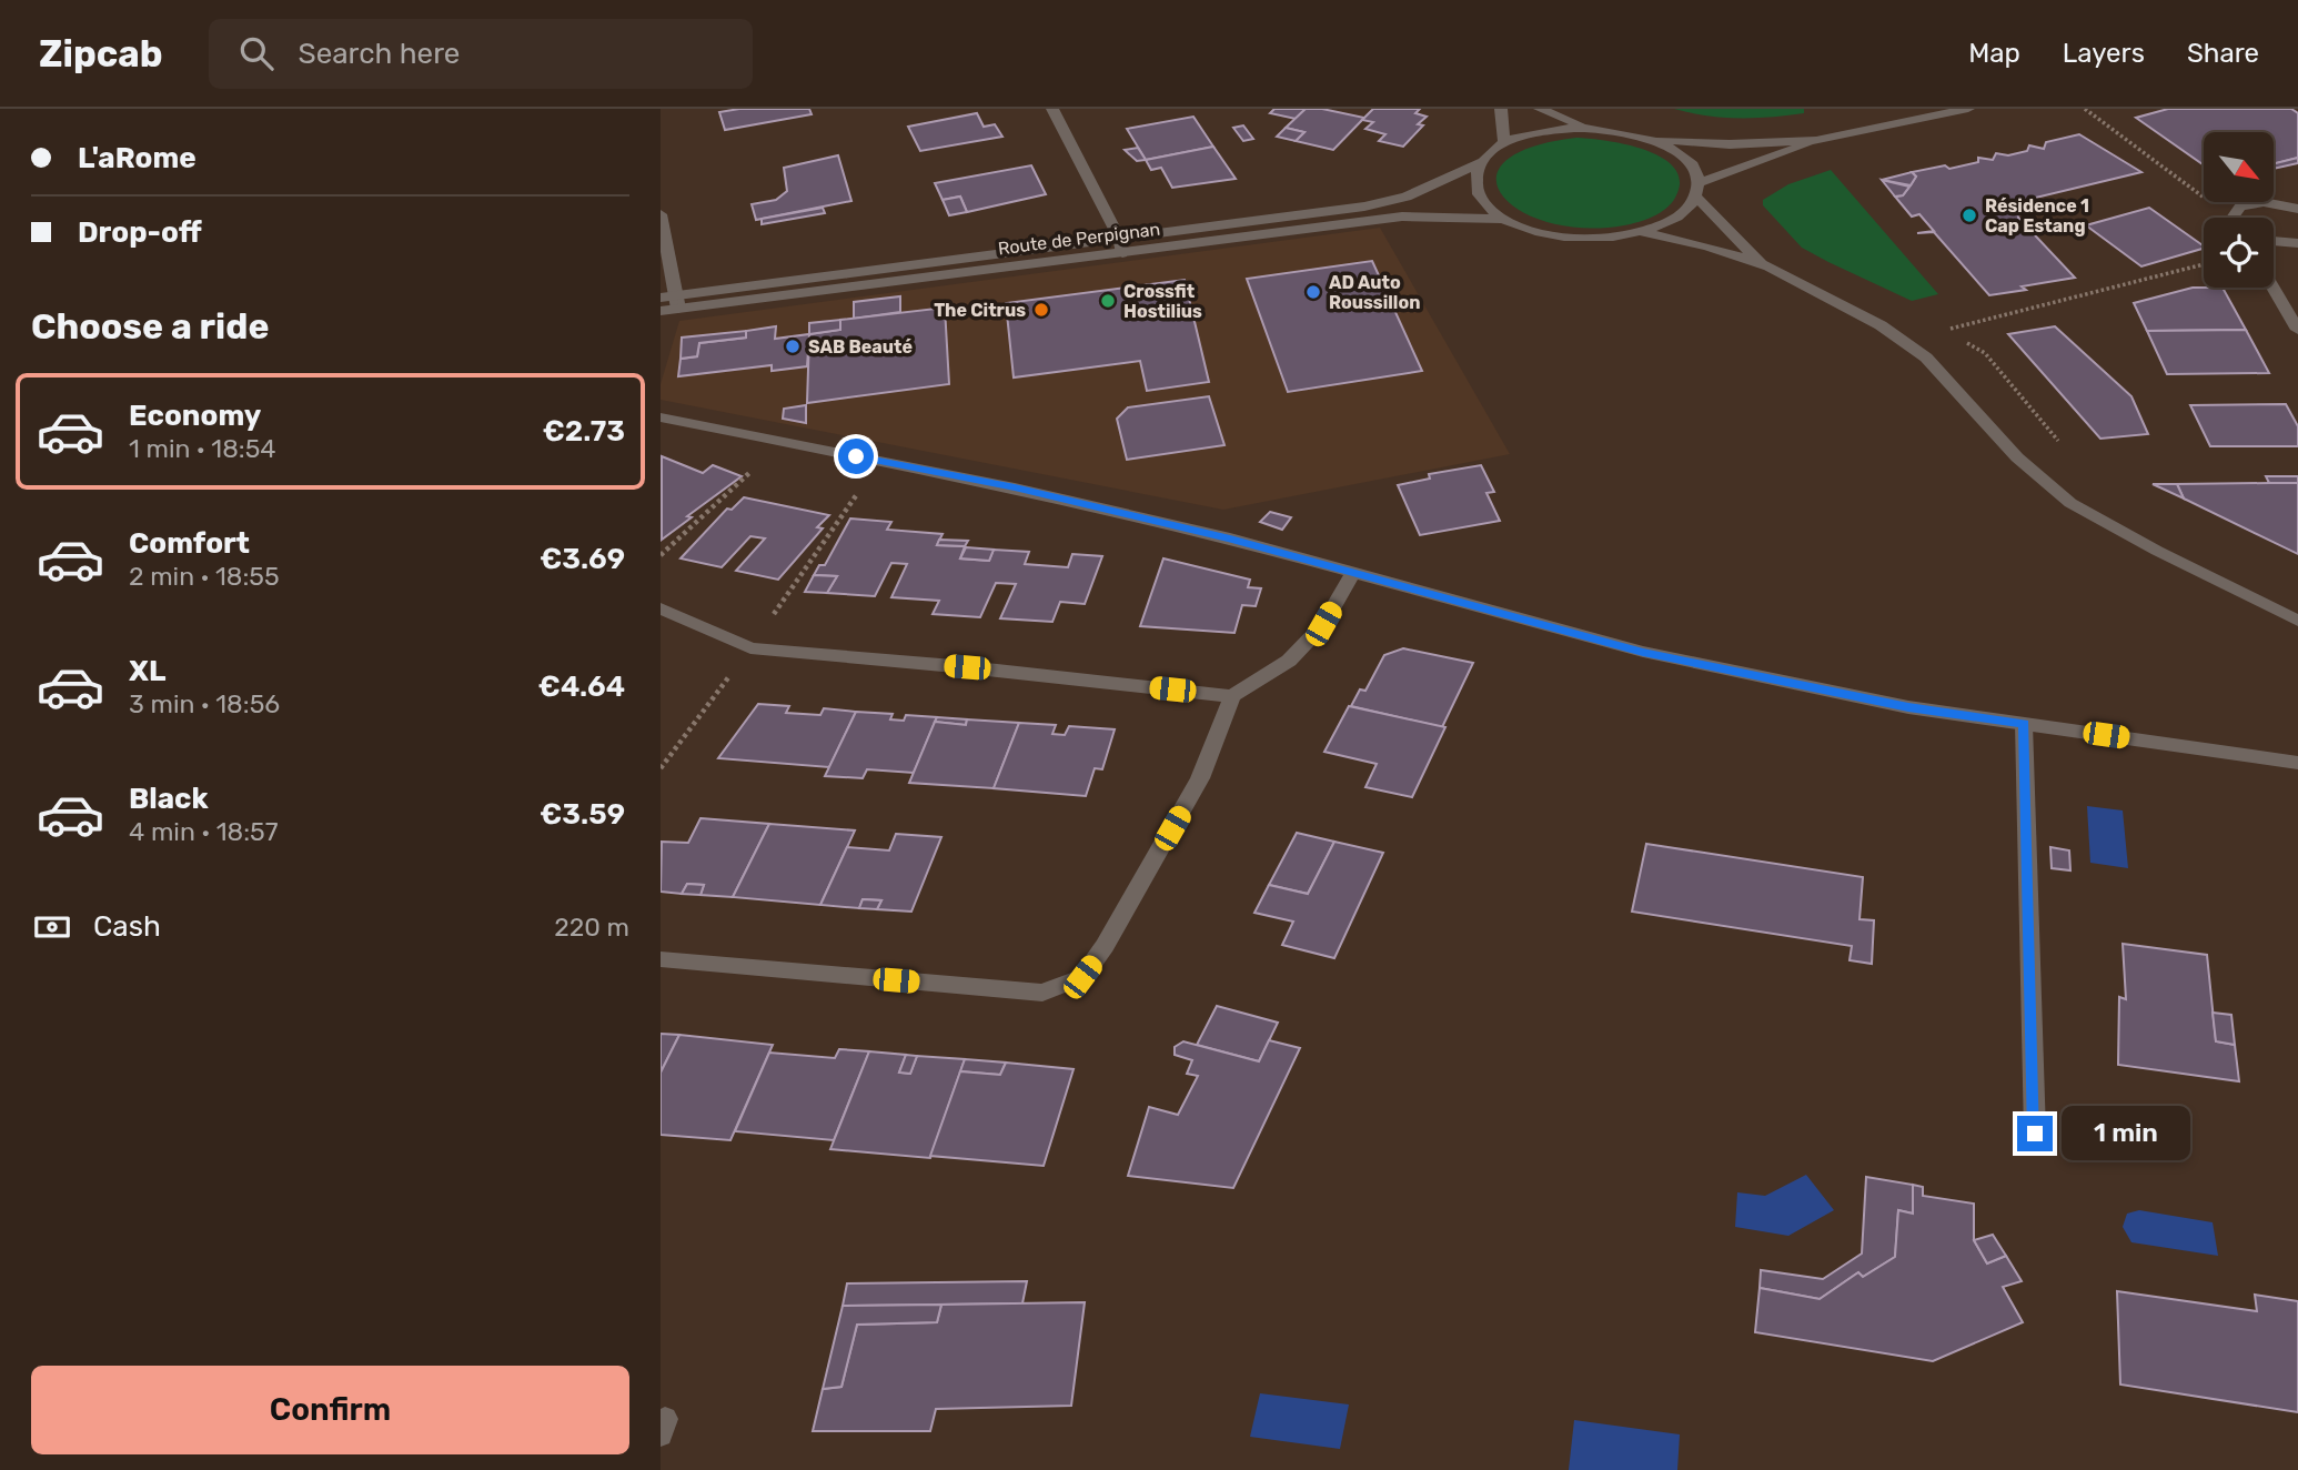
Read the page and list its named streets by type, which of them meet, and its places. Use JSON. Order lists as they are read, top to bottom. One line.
{"streets":{"street":["Route de Perpignan"]},"places":["Résidence 1 Cap Estang","AD Auto Roussillon","Crossfit Hostilius","The Citrus","SAB Beauté"],"north":"bottom right","page":{"header":"Zipcab","search":"Search here","nav":["Map","Layers","Share"],"banner":["L'aRome","Drop-off"],"heading":"Choose a ride","list":[{"name":"Economy","note":"1 min · 18:54","value":"€2.73"},{"name":"Comfort","note":"2 min · 18:55","value":"€3.69"},{"name":"XL","note":"3 min · 18:56","value":"€4.64"},{"name":"Black","note":"4 min · 18:57","value":"€3.59"}],"pay":["Cash","220 m"],"bubble":"1 min","buttons":"Confirm"}}
